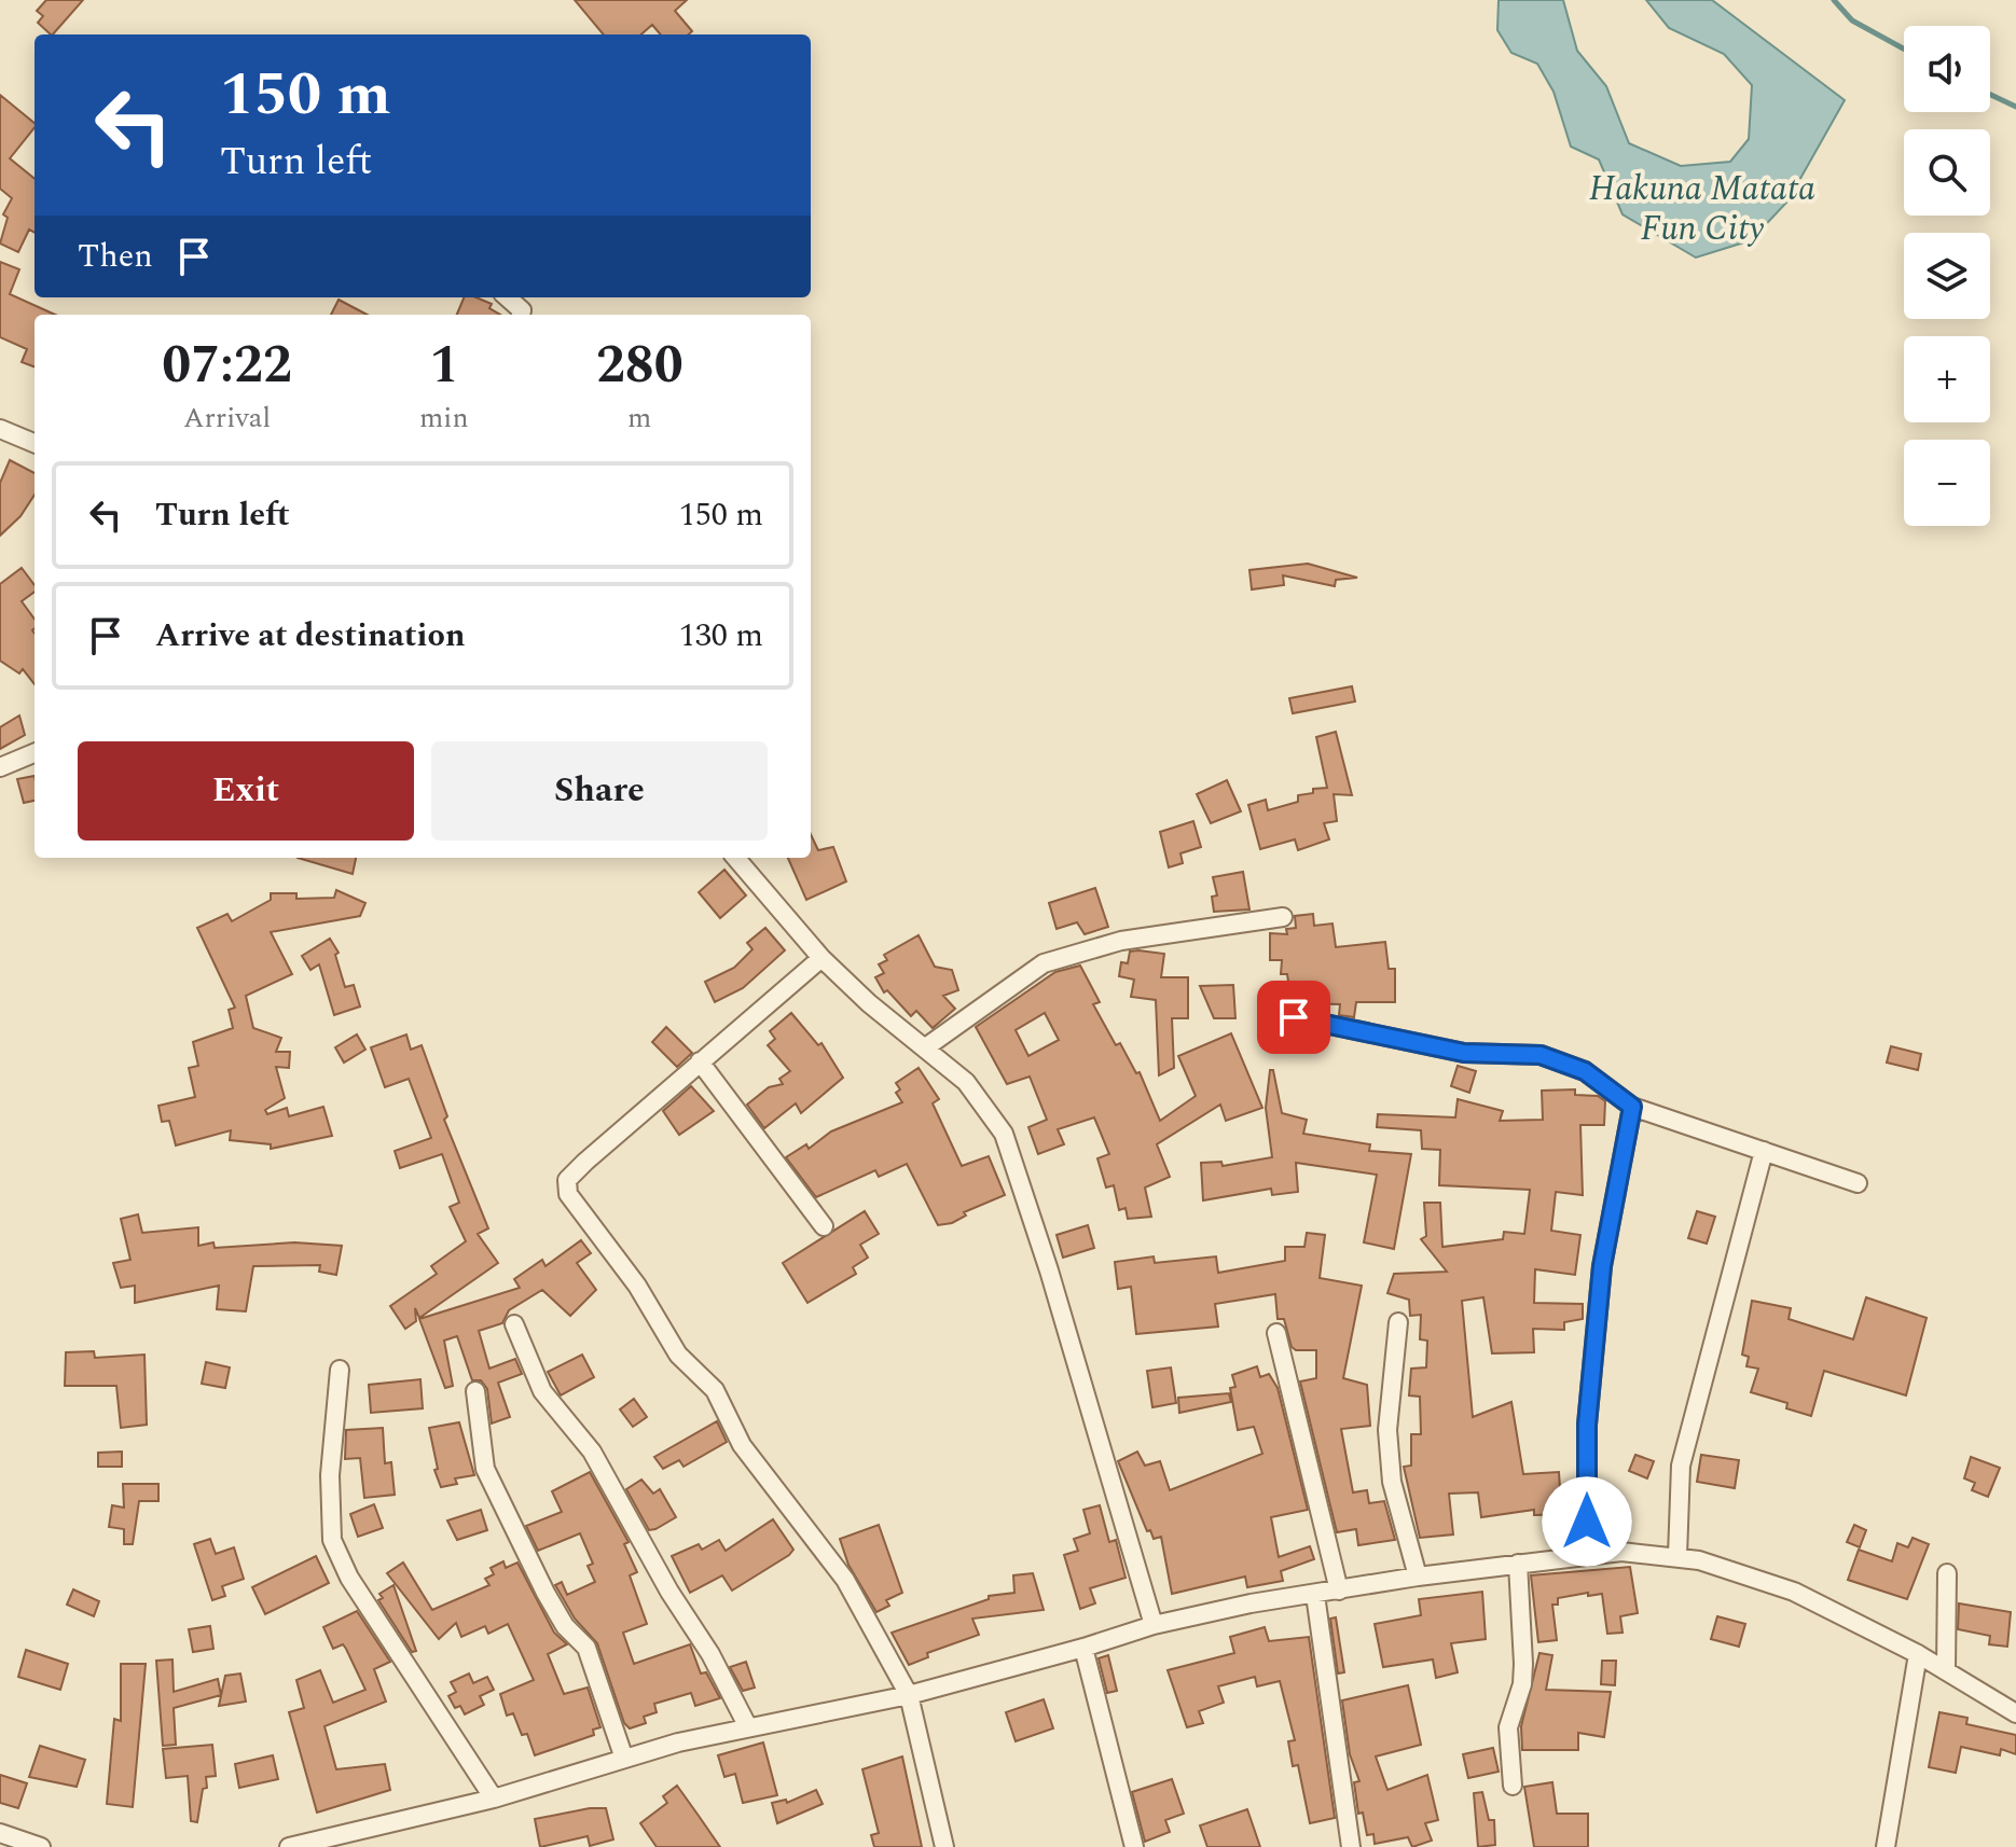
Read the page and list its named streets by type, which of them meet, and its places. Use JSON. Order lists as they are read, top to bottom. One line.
{"water":["Hakuna Matata Fun City"],"page":{"map_buttons":["+","−"],"turn":["150 m","Turn left"],"then":"Then","eta":["07:22","Arrival","1","min","280","m"],"list":[{"name":"Turn left","value":"150 m"},{"name":"Arrive at destination","value":"130 m"}],"buttons":["Exit","Share"]}}
